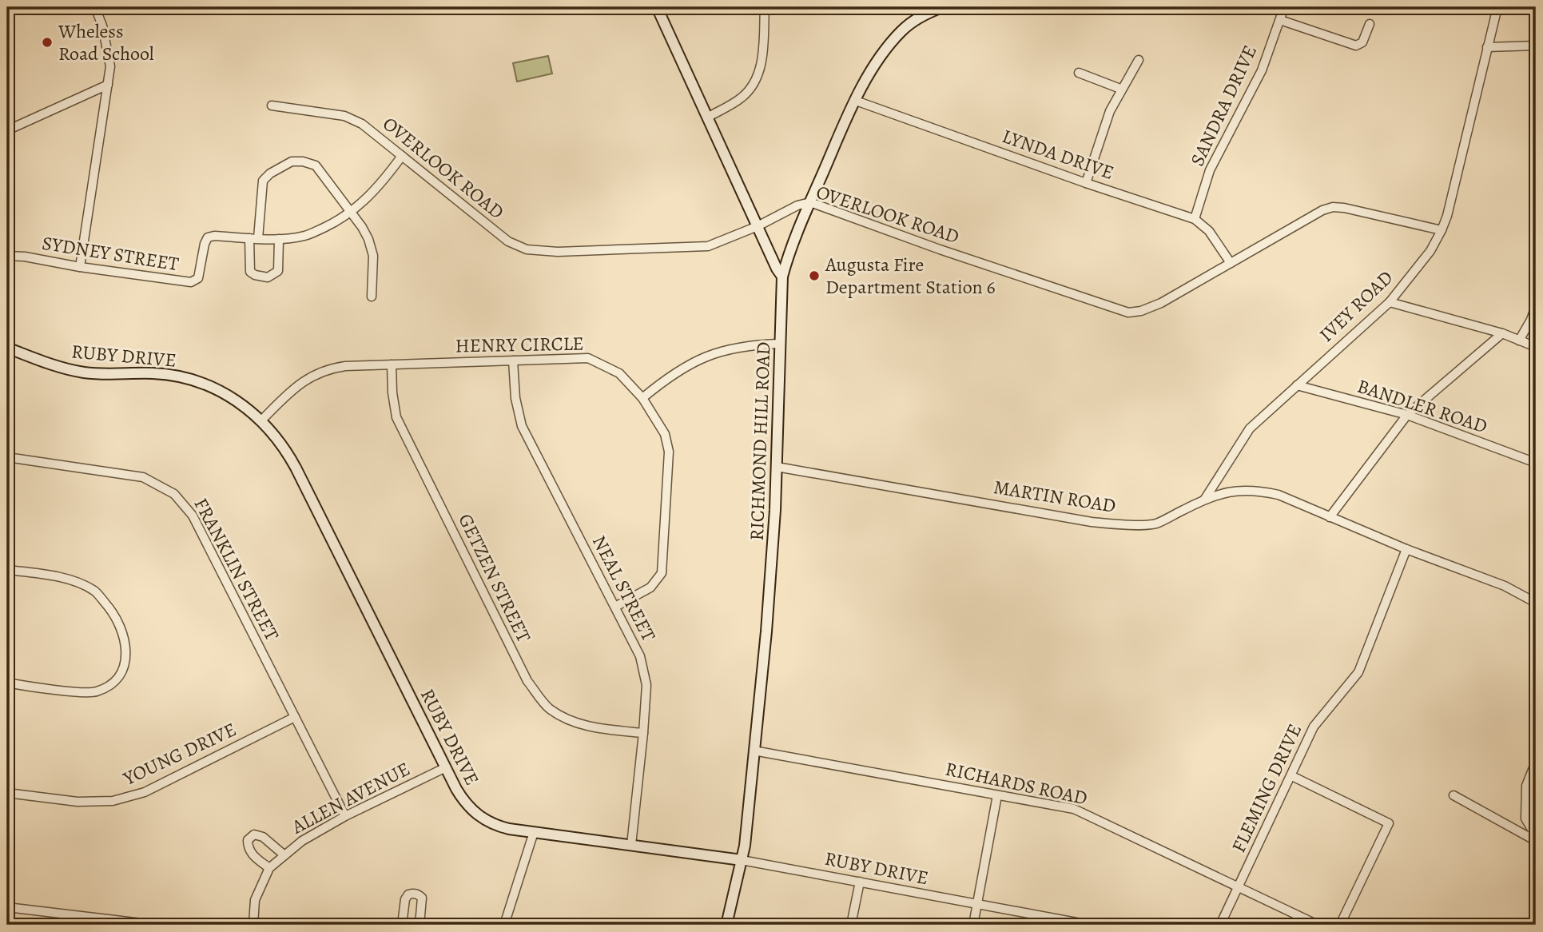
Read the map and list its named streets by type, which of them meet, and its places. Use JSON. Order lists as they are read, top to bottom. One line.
{"streets":{"street":["SANDRA DRIVE","LYNDA DRIVE","OVERLOOK ROAD","SYDNEY STREET","IVEY ROAD","HENRY CIRCLE","RUBY DRIVE","BANDLER ROAD","RICHMOND HILL ROAD","MARTIN ROAD","FRANKLIN STREET","GETZEN STREET","NEAL STREET","YOUNG DRIVE","RICHARDS ROAD","FLEMING DRIVE","ALLEN AVENUE"]},"crossings":[["SANDRA DRIVE","LYNDA DRIVE"],["LYNDA DRIVE","OVERLOOK ROAD"],["LYNDA DRIVE","RICHMOND HILL ROAD"],["OVERLOOK ROAD","IVEY ROAD"],["OVERLOOK ROAD","RICHMOND HILL ROAD"],["IVEY ROAD","BANDLER ROAD"],["IVEY ROAD","MARTIN ROAD"],["HENRY CIRCLE","RUBY DRIVE"],["HENRY CIRCLE","GETZEN STREET"],["HENRY CIRCLE","NEAL STREET"],["RUBY DRIVE","RICHMOND HILL ROAD"],["RUBY DRIVE","NEAL STREET"],["RUBY DRIVE","ALLEN AVENUE"],["RICHMOND HILL ROAD","MARTIN ROAD"],["RICHMOND HILL ROAD","RICHARDS ROAD"],["MARTIN ROAD","FLEMING DRIVE"],["FRANKLIN STREET","YOUNG DRIVE"],["FRANKLIN STREET","ALLEN AVENUE"],["GETZEN STREET","NEAL STREET"],["RICHARDS ROAD","FLEMING DRIVE"]],"places":["Wheless Road School","Augusta Fire Department Station 6"]}
